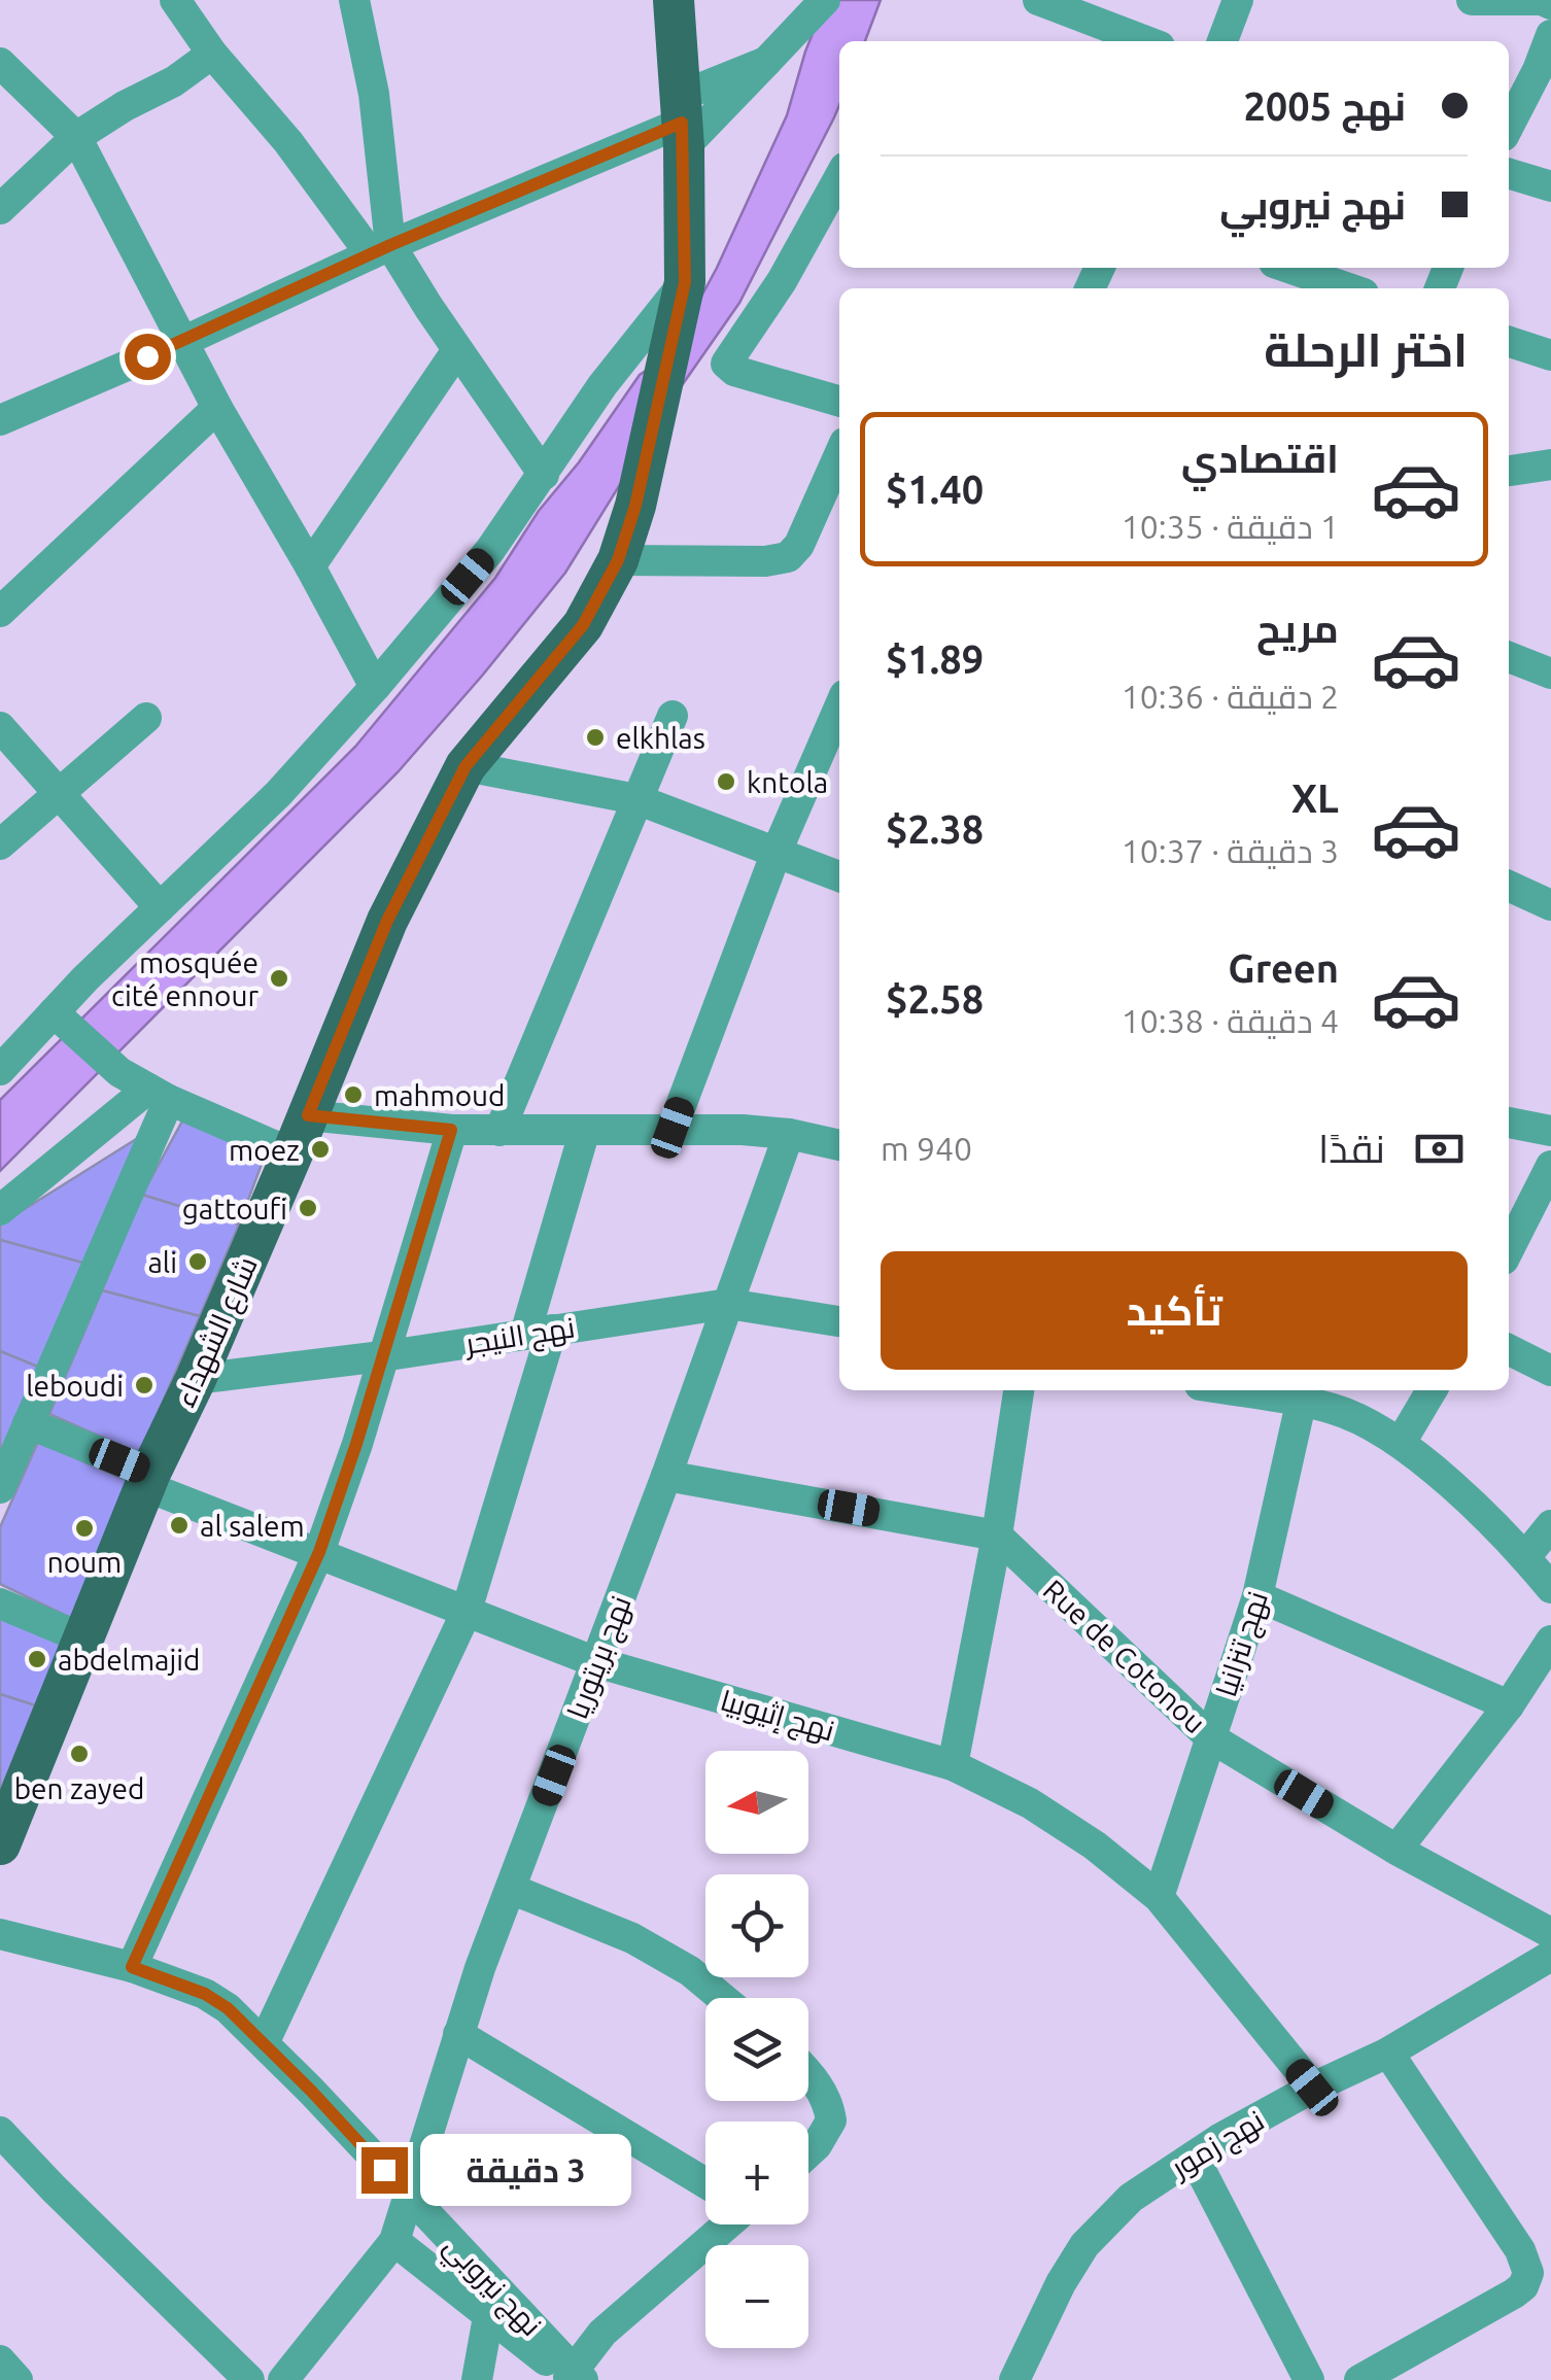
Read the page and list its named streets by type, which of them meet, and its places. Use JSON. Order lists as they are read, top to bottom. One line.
{"streets":{"main road":["شارع الشهداء"],"street":["نهج النيجر","نهج تنزانيا","Rue de Cotonou","نهج بريتوريا","نهج إثيوبيا","نهج زمور","نهج نيروبي"]},"crossings":[["شارع الشهداء","نهج النيجر"],["شارع الشهداء","نهج إثيوبيا"],["نهج النيجر","نهج بريتوريا"],["نهج تنزانيا","Rue de Cotonou"],["نهج تنزانيا","نهج إثيوبيا"],["نهج بريتوريا","نهج إثيوبيا"],["نهج بريتوريا","نهج نيروبي"],["نهج إثيوبيا","نهج زمور"]],"places":["elkhlas","kntola","mosquée cité ennour","mahmoud","moez","gattoufi","ali","leboudi","al salem","noum","abdelmajid","ben zayed"],"north":"left","page":{"banner":["نهج 2005","نهج نيروبي"],"heading":"اختر الرحلة","list":[{"name":"اقتصادي","note":"1 دقيقة · 10:35","value":"$1.40"},{"name":"مريح","note":"2 دقيقة · 10:36","value":"$1.89"},{"name":"XL","note":"3 دقيقة · 10:37","value":"$2.38"},{"name":"Green","note":"4 دقيقة · 10:38","value":"$2.58"}],"pay":["نقدًا","940 m"],"buttons":"تأكيد","map_buttons":["+","−"],"bubble":"3 دقيقة"}}
